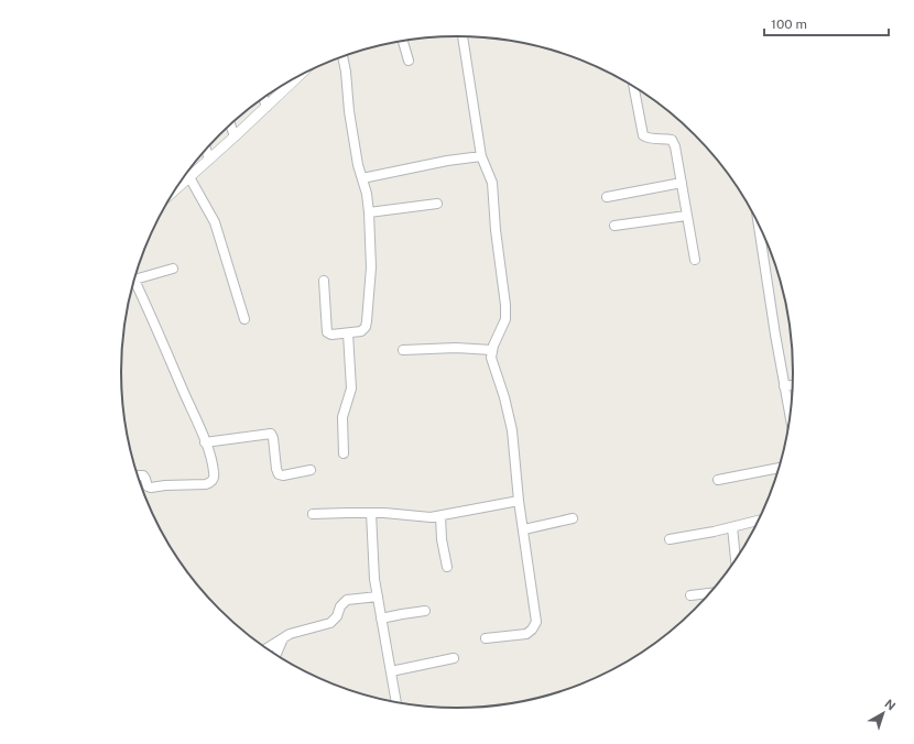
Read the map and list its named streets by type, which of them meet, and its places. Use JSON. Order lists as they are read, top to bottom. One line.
{"scale_bar":"100 m","north":"top right"}
